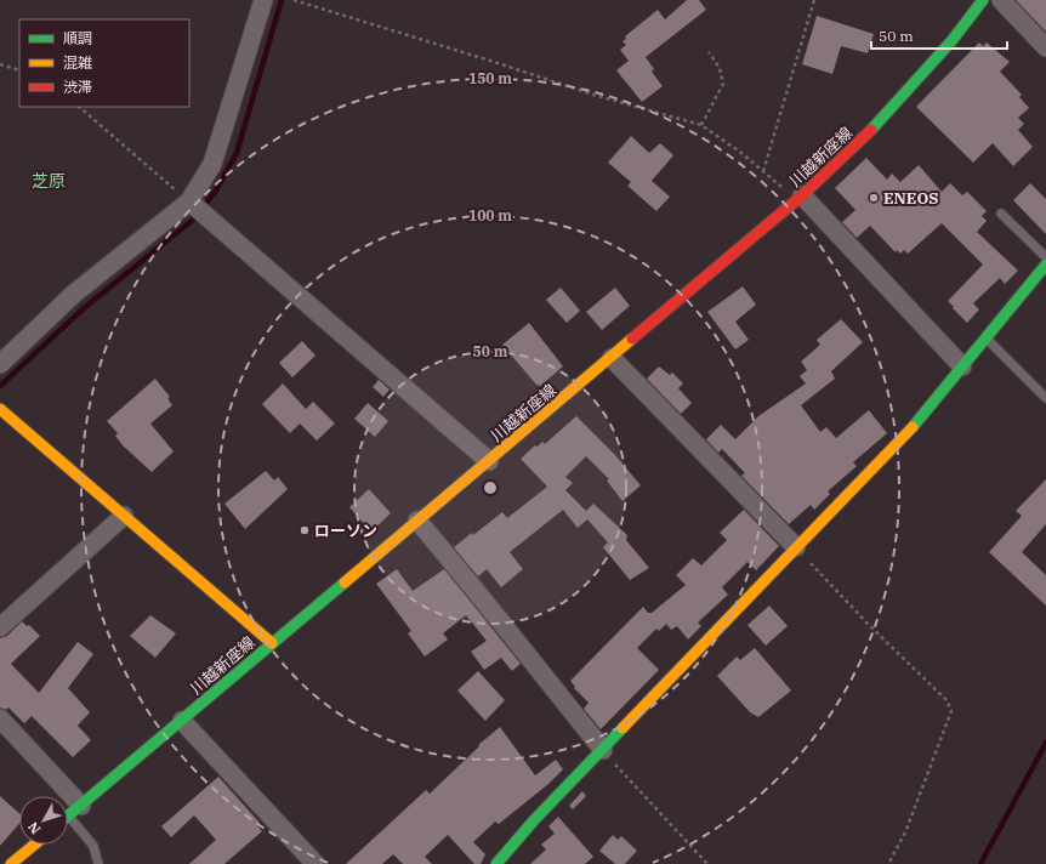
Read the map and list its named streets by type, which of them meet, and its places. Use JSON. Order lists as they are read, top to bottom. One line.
{"streets":{"main road":["川越新座線"]},"districts":["芝原"],"places":["ENEOS","ローソン"],"legend":["順調","混雑","渋滞"],"scale_bar":"50 m","north":"bottom left","rings":["150 m","100 m","50 m"]}
